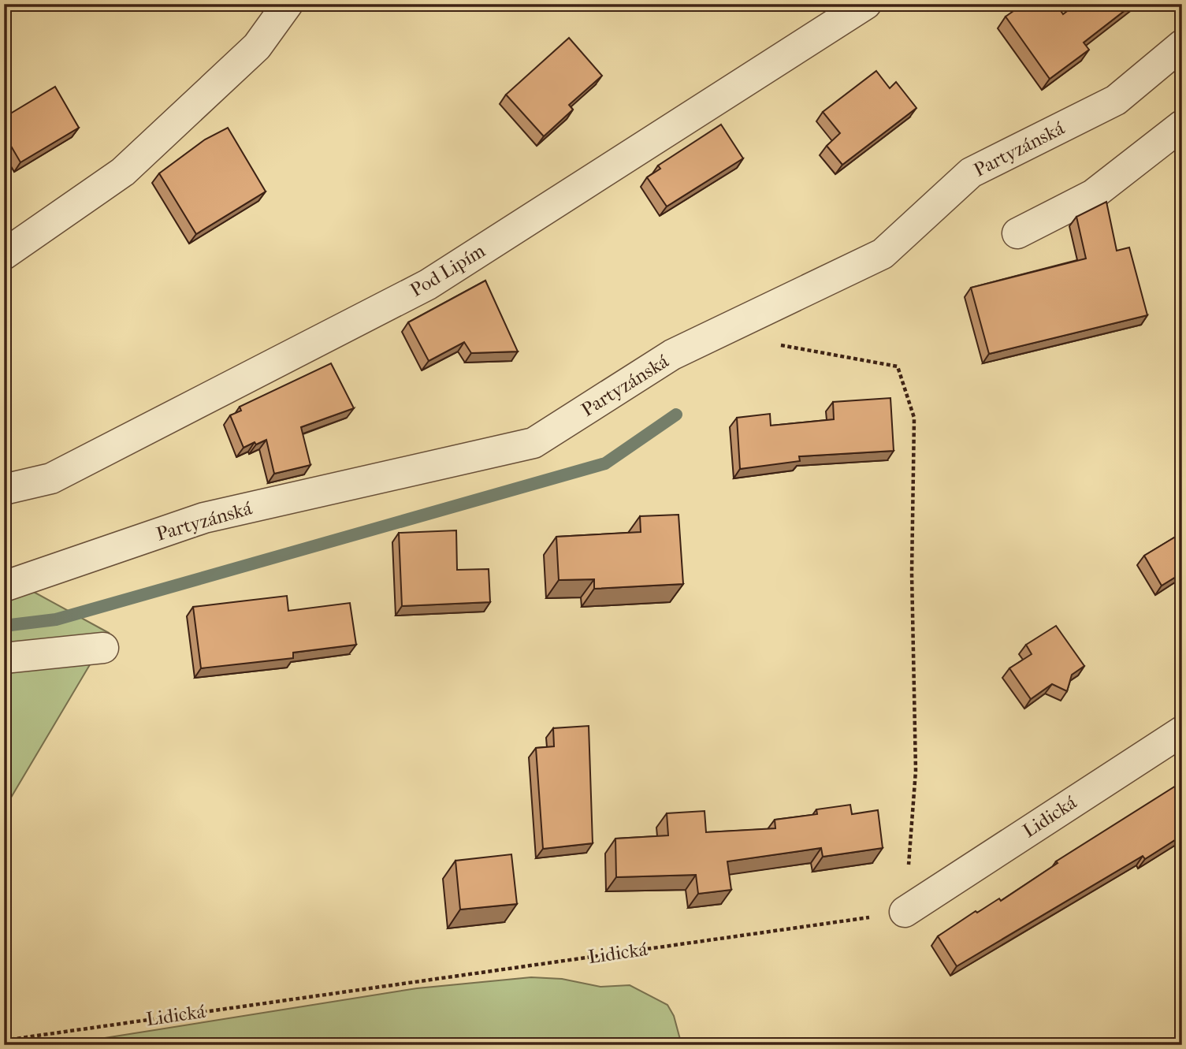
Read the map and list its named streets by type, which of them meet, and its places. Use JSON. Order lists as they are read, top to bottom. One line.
{"streets":{"street":["Partyzánská","Pod Lipím","Lidická"]}}
